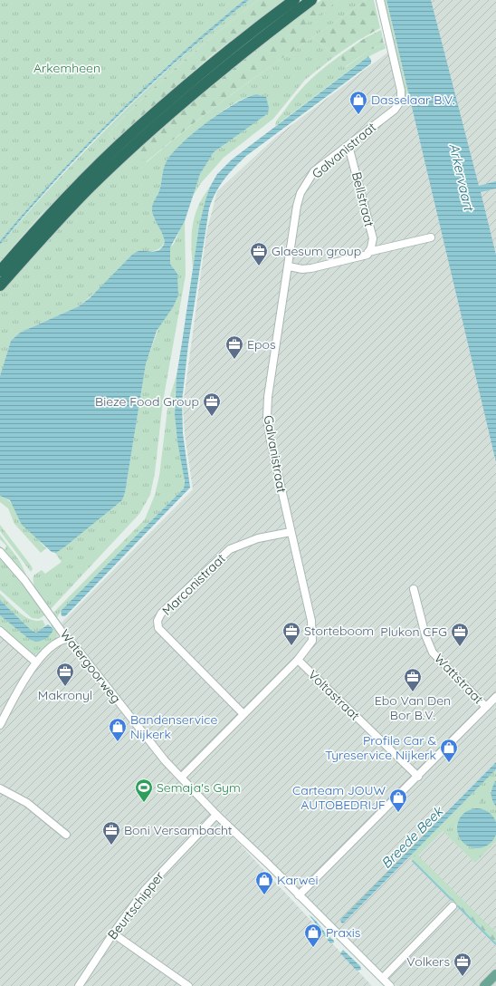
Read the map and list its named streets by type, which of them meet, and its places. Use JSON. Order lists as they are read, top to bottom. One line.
{"streets":{"street":["Galvanistraat","Bellstraat","Marconistraat","Watergoorweg","Wattstraat","Voltastraat","Beurtschipper"]},"crossings":[["Galvanistraat","Bellstraat"],["Galvanistraat","Marconistraat"],["Galvanistraat","Watergoorweg"],["Galvanistraat","Voltastraat"],["Watergoorweg","Beurtschipper"]],"water":["Arkervaart","Breede Beek"],"parks":["Arkemheen"],"places":{"shop":["Dasselaar B.V.","Bandenservice Nijkerk","Profile Car & Tyreservice Nijkerk","Carteam JOUW AUTOBEDRIJF","Karwei","Praxis"],"office":["Glaesum group","Epos","Bieze Food Group","Storteboom","Plukon CFG","Makronyl","Ebo Van Den Bor B.V.","Boni Versambacht","Volkers"],"sports":["Semaja's Gym"]}}
